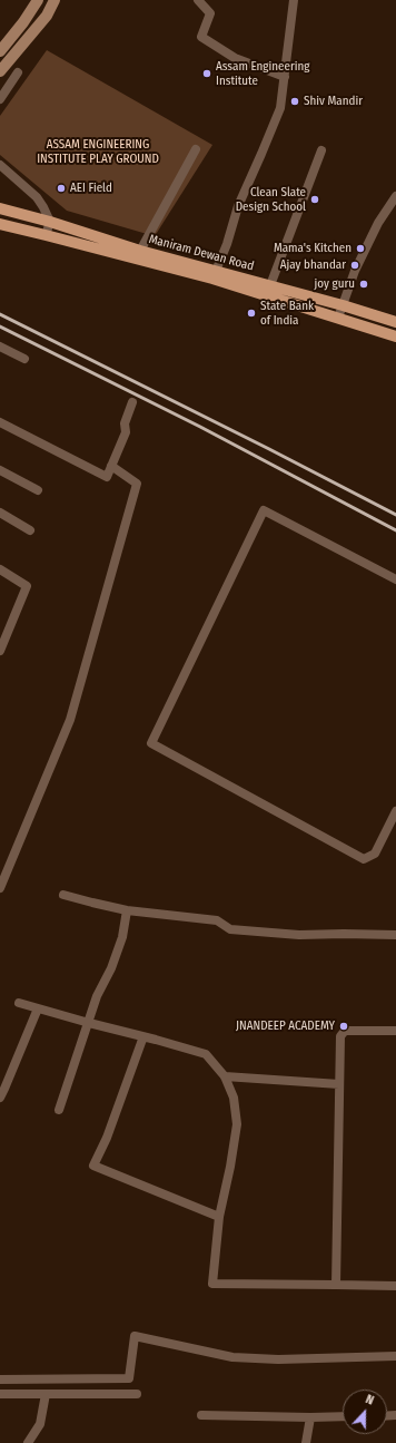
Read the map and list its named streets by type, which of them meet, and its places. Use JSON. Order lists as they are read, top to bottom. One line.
{"streets":{"main road":["Maniram Dewan Road"]},"parks":["ASSAM ENGINEERING INSTITUTE PLAY GROUND"],"places":["Assam Engineering Institute","Shiv Mandir","AEI Field","Clean Slate Design School","Mama's Kitchen","Ajay bhandar","joy guru","State Bank of India","JNANDEEP ACADEMY"],"north":"top"}
